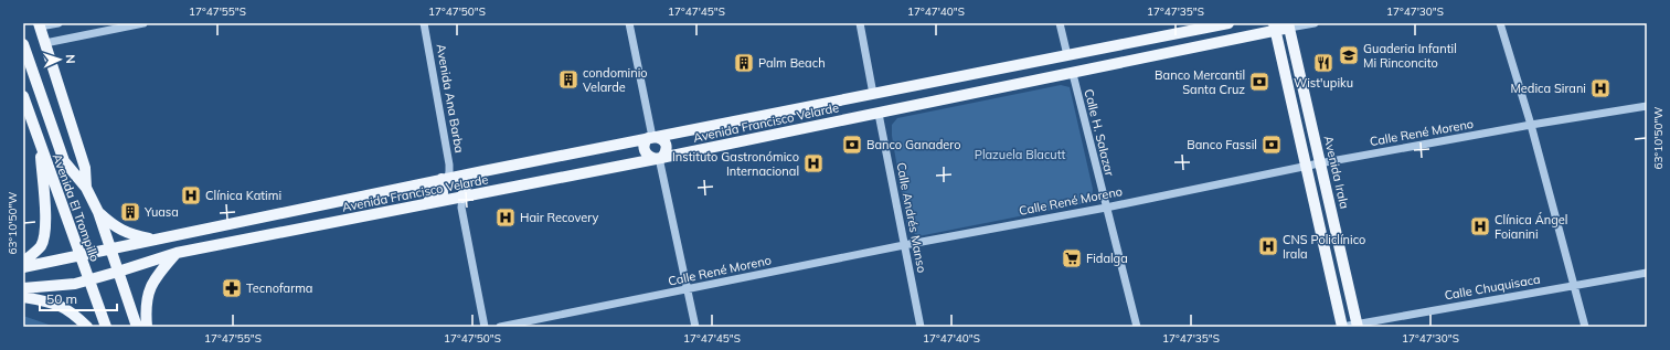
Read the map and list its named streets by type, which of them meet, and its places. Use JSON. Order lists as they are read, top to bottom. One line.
{"streets":{"main road":["Avenida Francisco Velarde","Avenida Irala","Avenida El Trompillo"],"street":["Avenida Ana Barba","Calle H. Salazar","Calle René Moreno","Calle Andrés Manso","Calle Chuquisaca"]},"crossings":[["Avenida Ana Barba","Avenida Francisco Velarde"],["Avenida Francisco Velarde","Calle H. Salazar"],["Avenida Francisco Velarde","Avenida Irala"],["Avenida Francisco Velarde","Avenida El Trompillo"],["Avenida Francisco Velarde","Calle Andrés Manso"],["Calle H. Salazar","Calle René Moreno"],["Calle René Moreno","Avenida Irala"],["Calle René Moreno","Calle Andrés Manso"],["Avenida Irala","Calle Chuquisaca"]],"parks":["Plazuela Blacutt"],"places":{"school or university":["Guaderia Infantil Mi Rinconcito"],"building":["Palm Beach","condominio Velarde","Yuasa"],"restaurant":["Wist'upiku"],"bank":["Banco Mercantil Santa Cruz","Banco Ganadero","Banco Fassil"],"hospital":["Medica Sirani","Instituto Gastronómico Internacional","Clínica Katimi","Hair Recovery","Clínica Ángel Foianini","CNS Policlínico Irala"],"supermarket":["Fidalga"],"pharmacy":["Tecnofarma"]},"scale_bar":"50 m","north":"right","coordinates":["17°47'55\"S","17°47'50\"S","17°47'45\"S","17°47'40\"S","17°47'35\"S","17°47'30\"S","63°10'50\"W"]}
